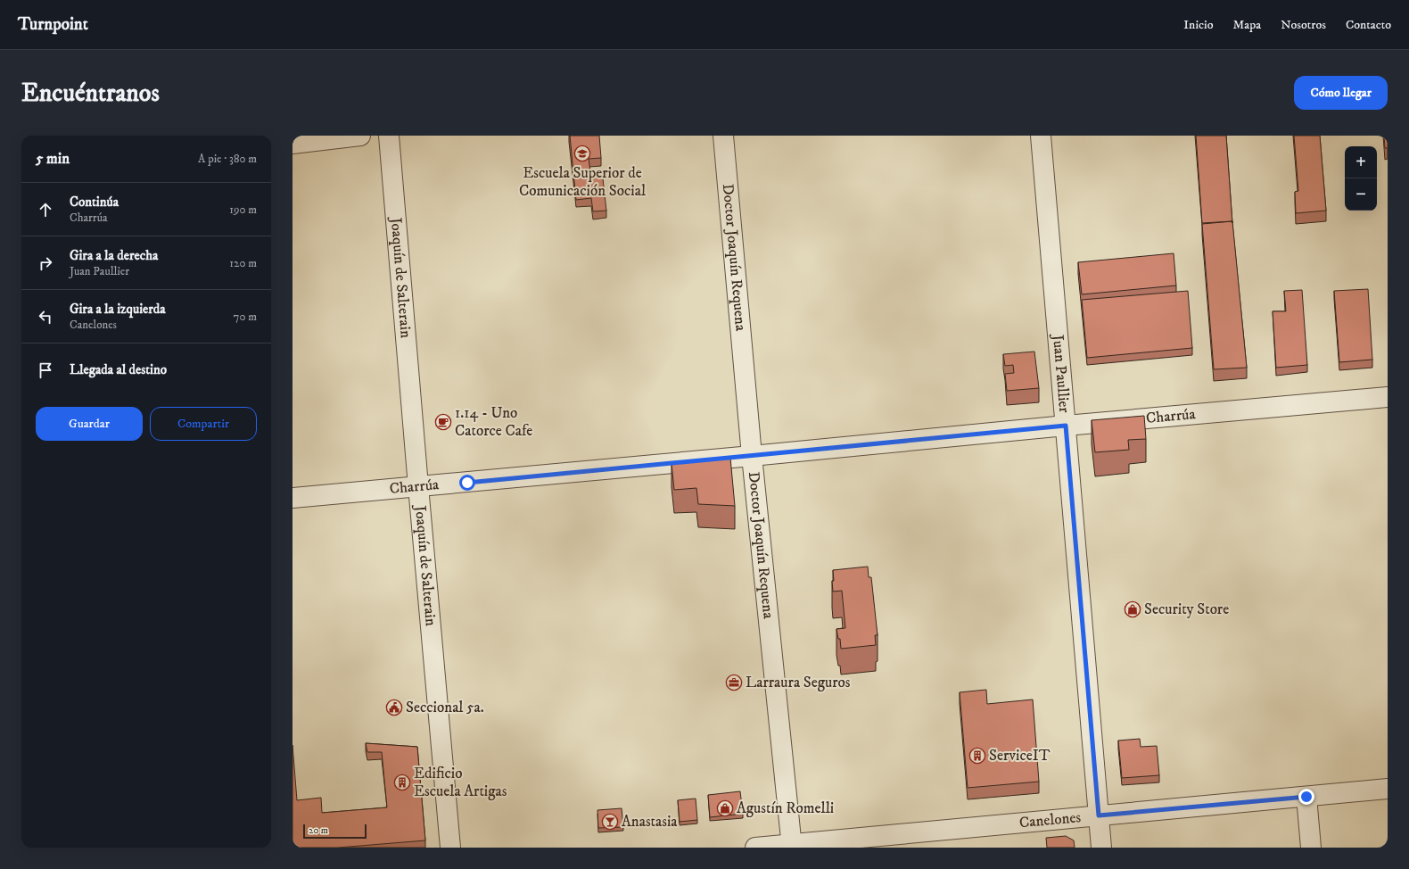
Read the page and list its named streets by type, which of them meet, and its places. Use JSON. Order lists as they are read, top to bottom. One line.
{"streets":{"street":["Doctor Joaquín Requena","Joaquín de Salterain","Juan Paullier","Charrúa","Canelones"]},"crossings":[["Doctor Joaquín Requena","Charrúa"],["Doctor Joaquín Requena","Canelones"],["Joaquín de Salterain","Charrúa"],["Juan Paullier","Charrúa"],["Juan Paullier","Canelones"]],"places":{"school or university":["Escuela Superior de Comunicación Social"],"cafe":["1.14 - Uno Catorce Cafe"],"shop":["Security Store","Agustín Romelli"],"office":["Larraura Seguros"],"public building":["Seccional 5a."],"building":["ServiceIT","Edificio Escuela Artigas"],"bar":["Anastasia"]},"scale_bar":"20 m","page":{"header":"Turnpoint","nav":["Inicio","Mapa","Nosotros","Contacto"],"buttons":["Cómo llegar",["Guardar","Compartir"]],"title":"Encuéntranos","heading":["5 min","A pie · 380 m"],"map_buttons":["+","−"],"list":[["Continúa","Charrúa","190 m"],["Gira a la derecha","Juan Paullier","120 m"],["Gira a la izquierda","Canelones","70 m"],"Llegada al destino"],"scale":"20 m"}}
